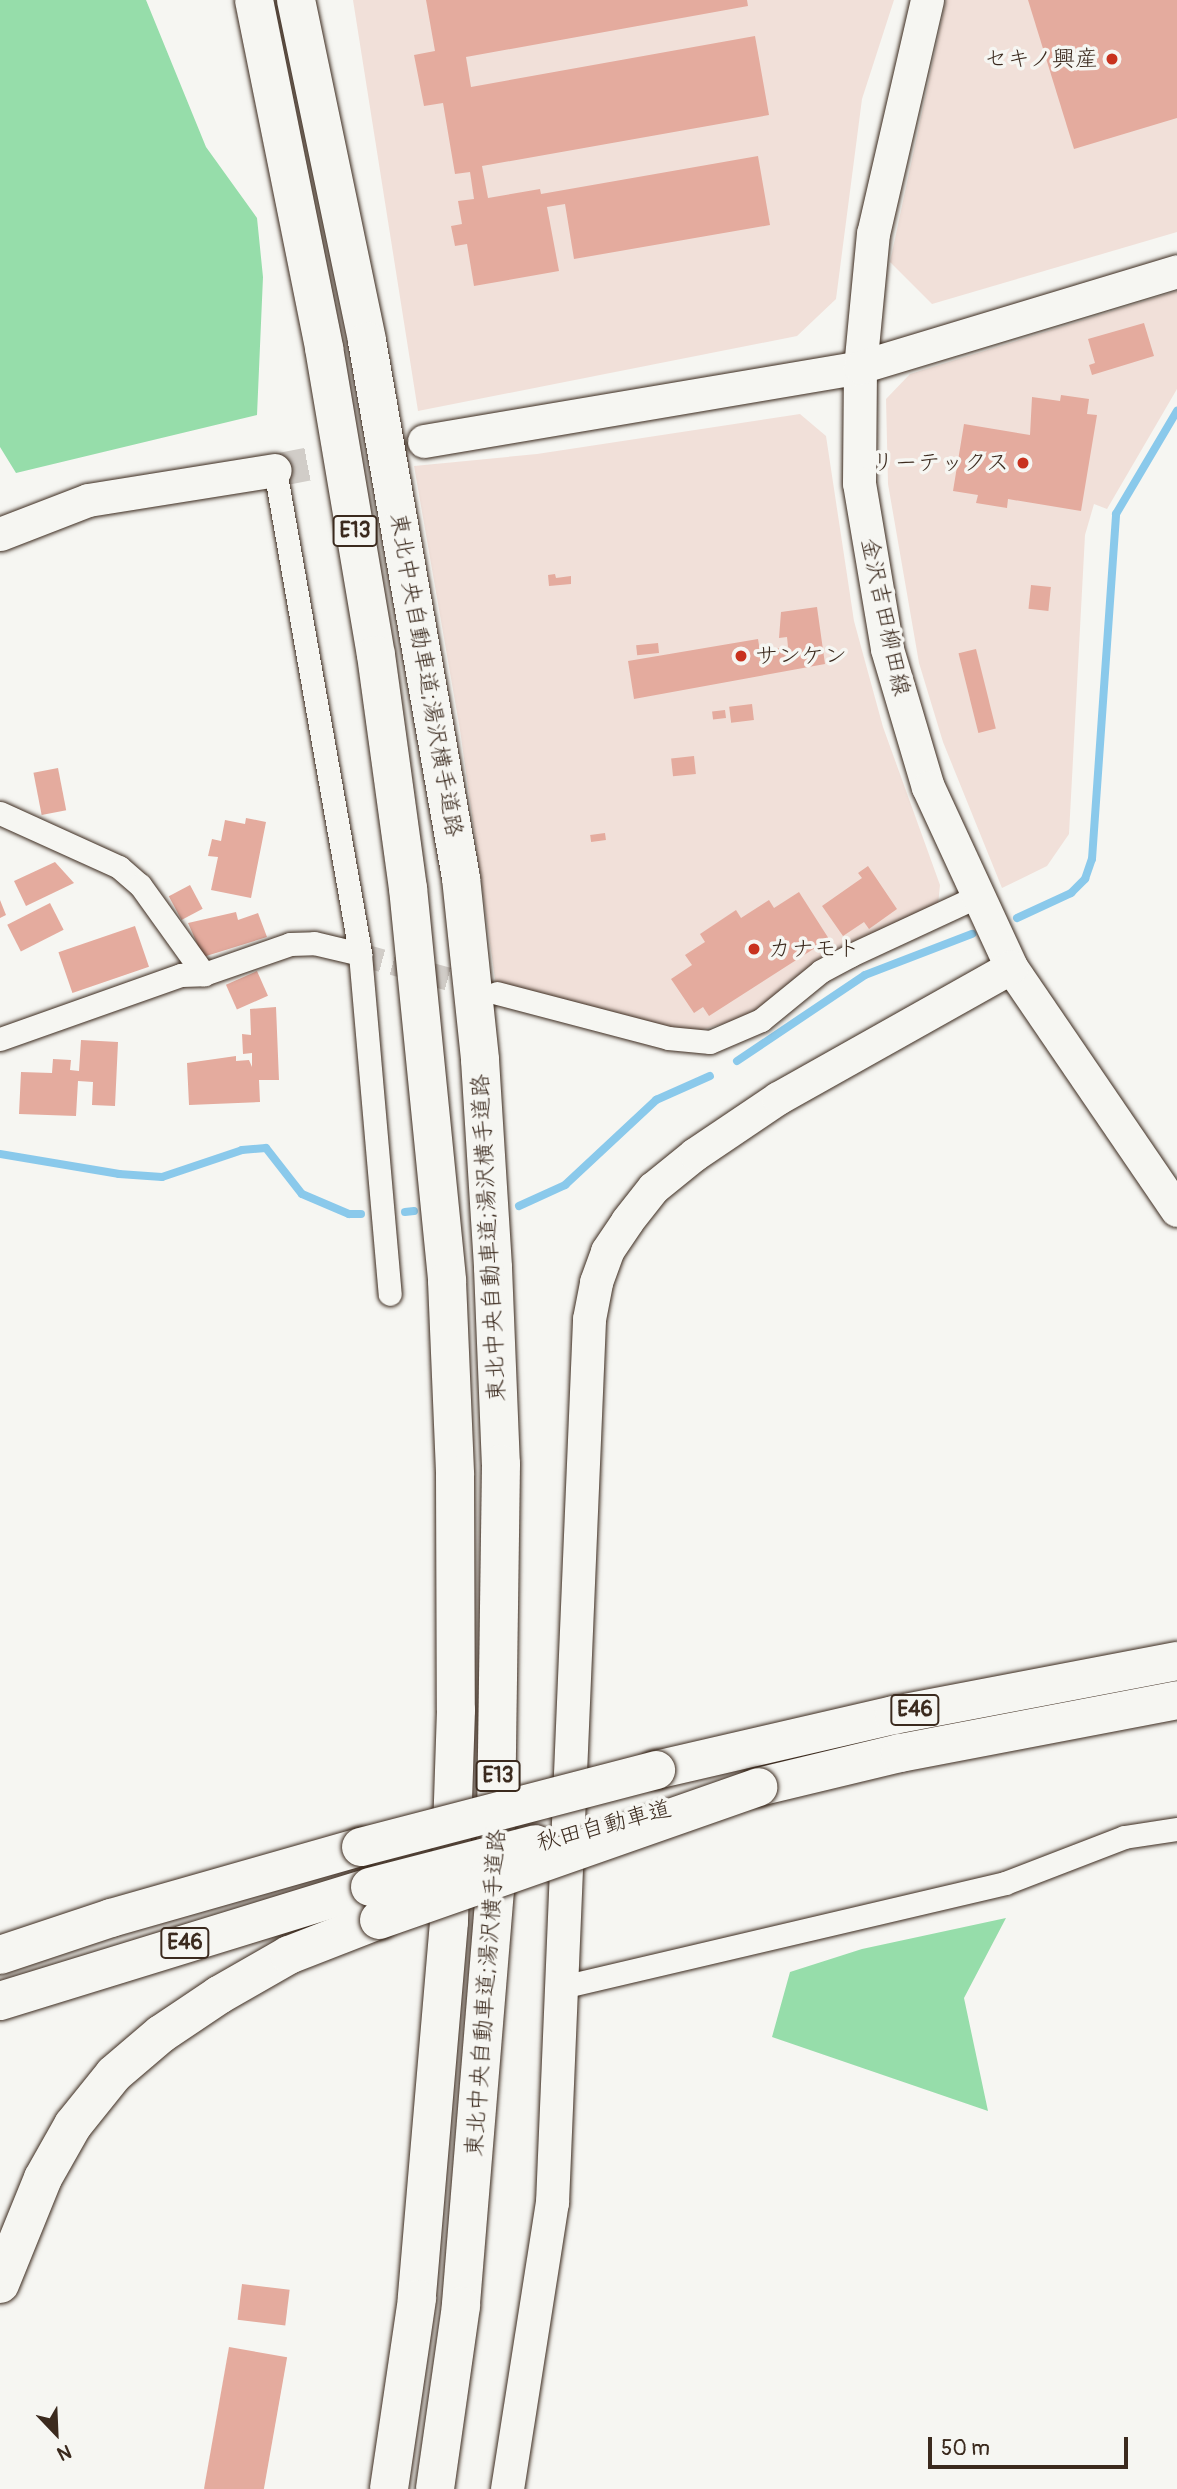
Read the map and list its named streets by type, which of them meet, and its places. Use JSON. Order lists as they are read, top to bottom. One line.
{"streets":{"highway":["E13","東北中央自動車道;湯沢横手道路","E46","秋田自動車道"],"street":["金沢吉田柳田線"]},"places":["セキノ興産","リーテックス","サンケン","カナモト"],"scale_bar":"50 m","north":"bottom right"}
